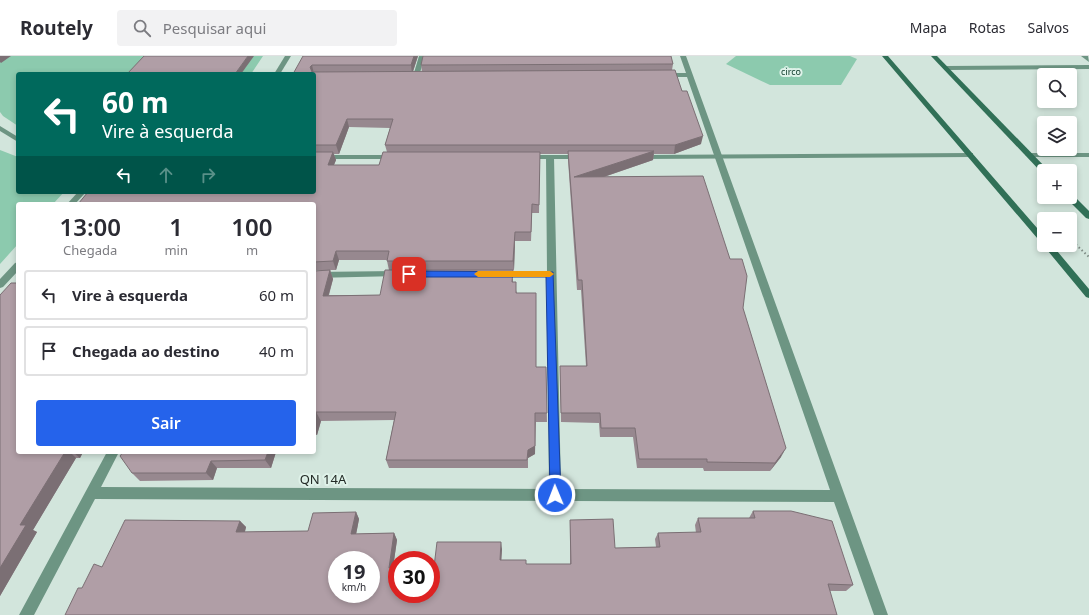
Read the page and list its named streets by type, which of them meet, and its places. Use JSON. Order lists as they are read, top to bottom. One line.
{"streets":{"street":["QN 14A"]},"parks":["circo"],"page":{"header":"Routely","search":"Pesquisar aqui","nav":["Mapa","Rotas","Salvos"],"map_buttons":["+","−"],"turn":["60 m","Vire à esquerda"],"eta":["13:00","Chegada","1","min","100","m"],"list":[{"name":"Vire à esquerda","value":"60 m"},{"name":"Chegada ao destino","value":"40 m"}],"buttons":"Sair","speed":"19 km/h","limit":"30"}}
